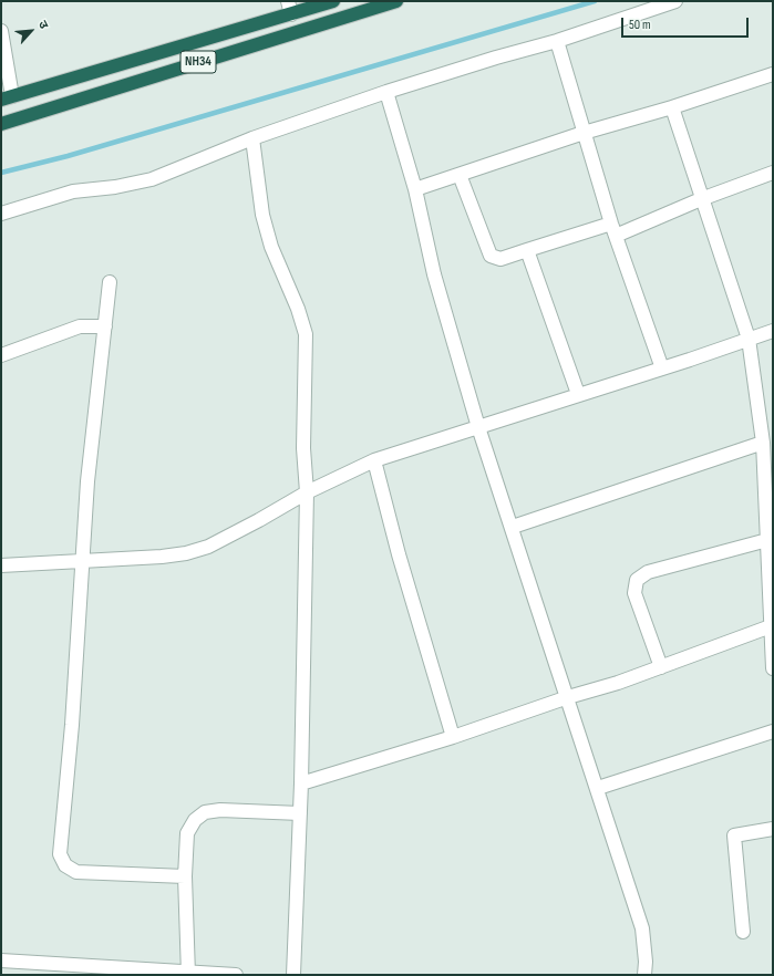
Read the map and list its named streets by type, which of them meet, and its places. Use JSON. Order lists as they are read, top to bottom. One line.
{"streets":{"highway":["NH34"]},"scale_bar":"50 m","north":"top right"}
